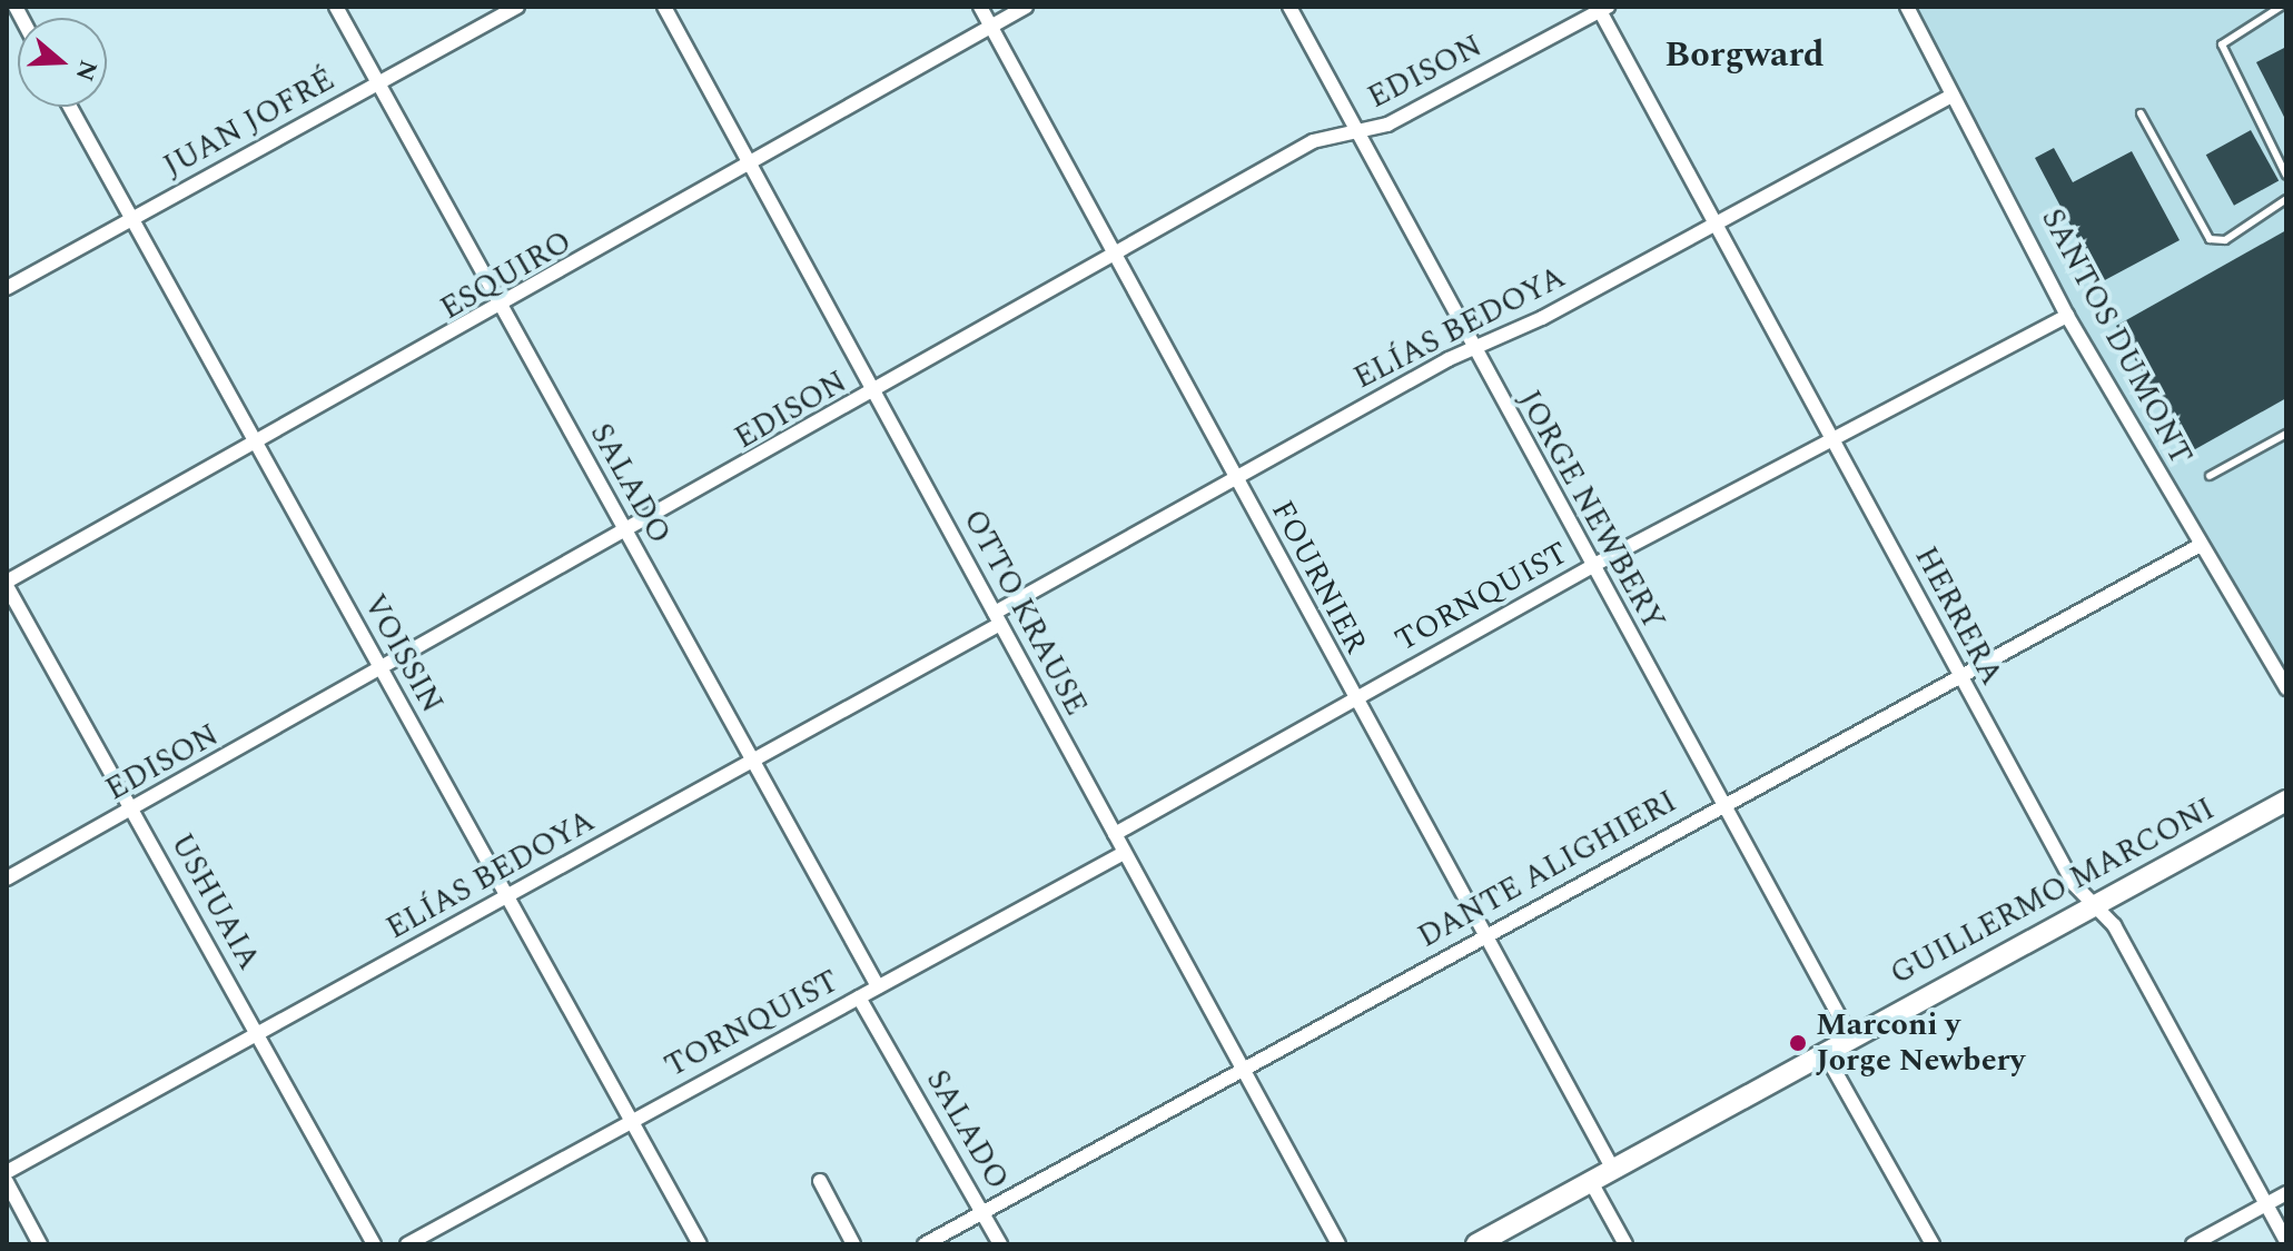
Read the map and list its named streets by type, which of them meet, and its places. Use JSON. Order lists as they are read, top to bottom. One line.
{"streets":{"street":["EDISON","JUAN JOFRÉ","ESQUIRO","ELÍAS BEDOYA","SANTOS DUMONT","SALADO","JORGE NEWBERY","FOURNIER","TORNQUIST","OTTO KRAUSE","HERRERA","VOISSIN","DANTE ALIGHIERI","GUILLERMO MARCONI","USHUAIA"]},"crossings":[["EDISON","SALADO"],["EDISON","JORGE NEWBERY"],["EDISON","FOURNIER"],["EDISON","OTTO KRAUSE"],["EDISON","HERRERA"],["EDISON","VOISSIN"],["EDISON","USHUAIA"],["JUAN JOFRÉ","SALADO"],["JUAN JOFRÉ","VOISSIN"],["ESQUIRO","SALADO"],["ESQUIRO","FOURNIER"],["ESQUIRO","OTTO KRAUSE"],["ESQUIRO","VOISSIN"],["ESQUIRO","USHUAIA"],["ELÍAS BEDOYA","SANTOS DUMONT"],["ELÍAS BEDOYA","SALADO"],["ELÍAS BEDOYA","JORGE NEWBERY"],["ELÍAS BEDOYA","FOURNIER"],["ELÍAS BEDOYA","OTTO KRAUSE"],["ELÍAS BEDOYA","HERRERA"],["ELÍAS BEDOYA","VOISSIN"],["ELÍAS BEDOYA","USHUAIA"],["SANTOS DUMONT","TORNQUIST"],["SANTOS DUMONT","DANTE ALIGHIERI"],["SALADO","TORNQUIST"],["SALADO","DANTE ALIGHIERI"],["JORGE NEWBERY","TORNQUIST"],["JORGE NEWBERY","DANTE ALIGHIERI"],["JORGE NEWBERY","GUILLERMO MARCONI"],["FOURNIER","TORNQUIST"],["FOURNIER","DANTE ALIGHIERI"],["FOURNIER","GUILLERMO MARCONI"],["TORNQUIST","OTTO KRAUSE"],["TORNQUIST","HERRERA"],["TORNQUIST","VOISSIN"],["OTTO KRAUSE","DANTE ALIGHIERI"],["HERRERA","DANTE ALIGHIERI"],["HERRERA","GUILLERMO MARCONI"]],"districts":["Borgward"],"places":["Marconi y Jorge Newbery"],"north":"right"}
